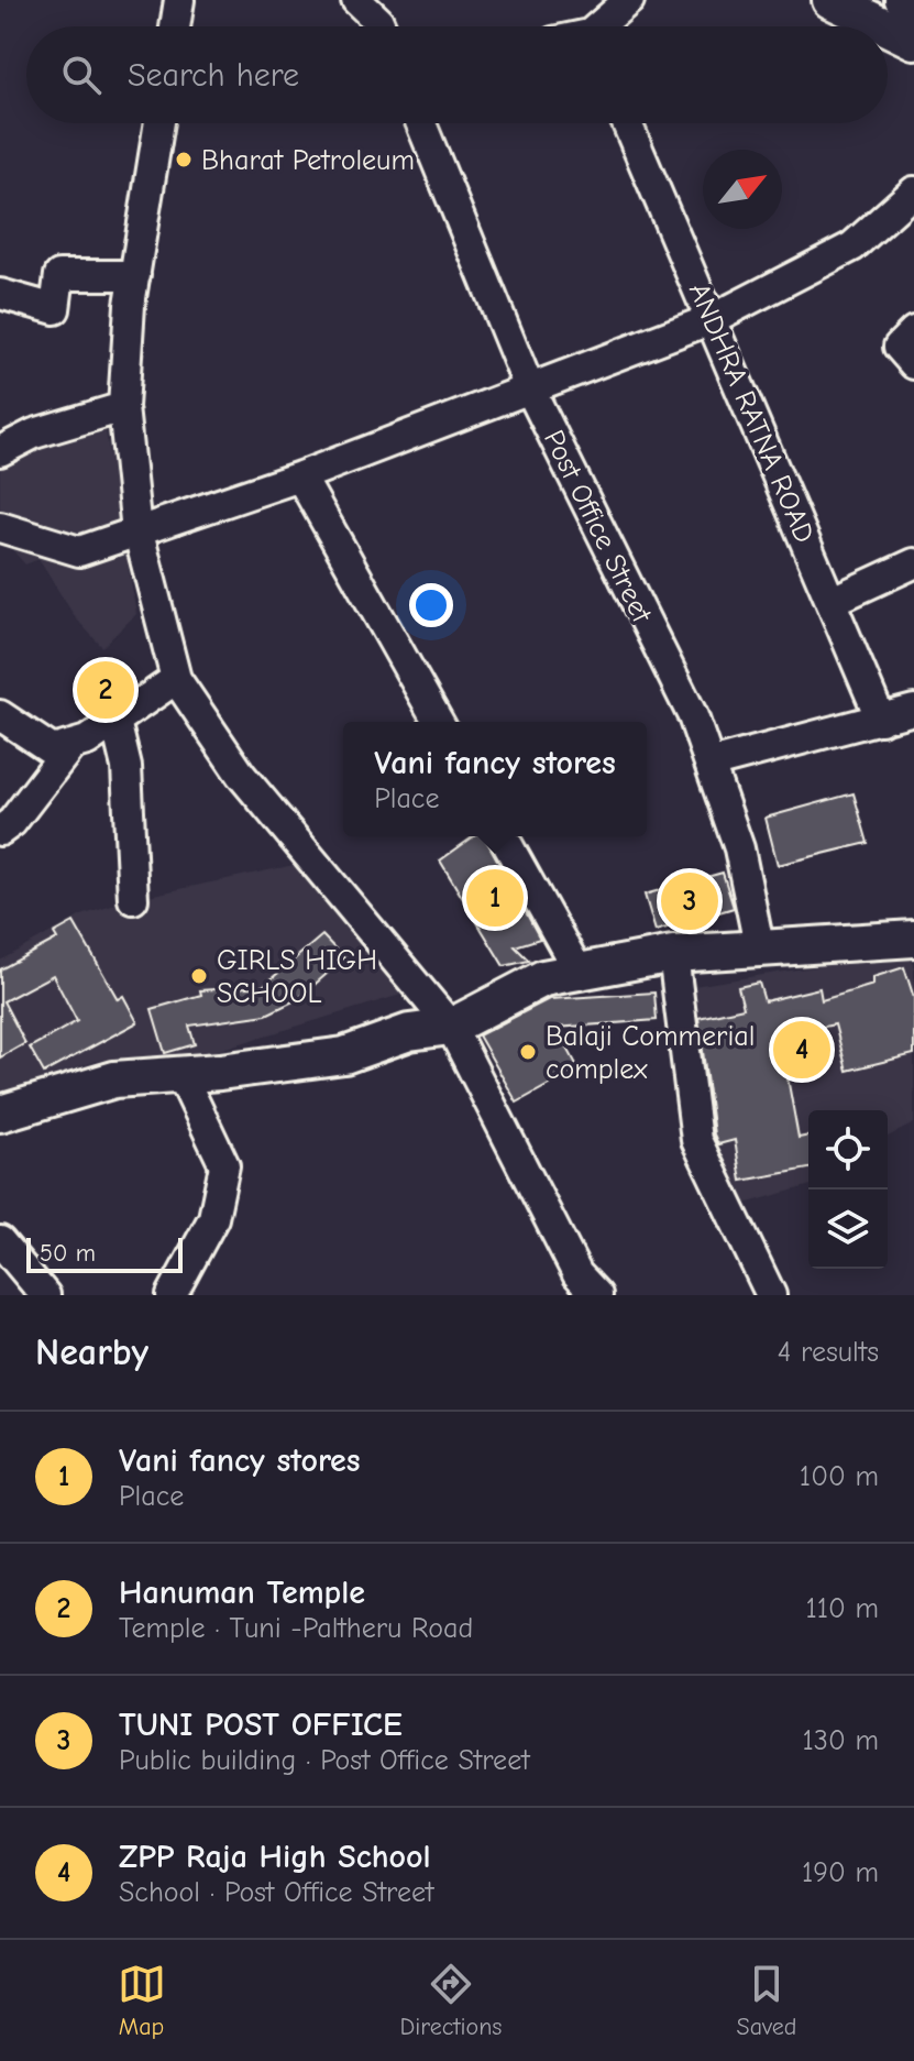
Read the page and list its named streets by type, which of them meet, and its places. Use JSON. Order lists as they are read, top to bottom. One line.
{"streets":{"street":["ANDHRA RATNA ROAD","Post Office Street"]},"places":["Bharat Petroleum","GIRLS HIGH SCHOOL","Balaji Commerial complex"],"scale_bar":"50 m","north":"top right","page":{"search":"Search here","pins":["2","1","3","4"],"popup":["Vani fancy stores","Place"],"scale":"50 m","heading":["Nearby","4 results"],"list":[{"mark":"1","name":"Vani fancy stores","note":"Place","value":"100 m"},{"mark":"2","name":"Hanuman Temple","note":"Temple · Tuni -Paltheru Road","value":"110 m"},{"mark":"3","name":"TUNI POST OFFICE","note":"Public building · Post Office Street","value":"130 m"},{"mark":"4","name":"ZPP Raja High School","note":"School · Post Office Street","value":"190 m"}],"nav":["Map","Directions","Saved"]}}
